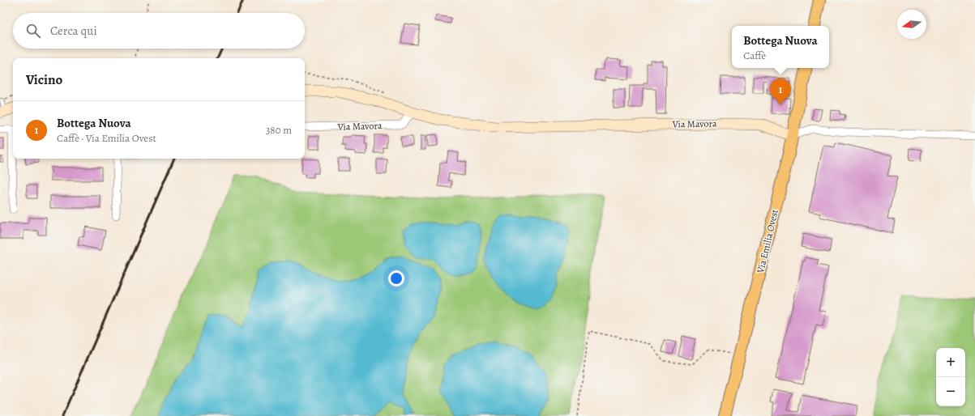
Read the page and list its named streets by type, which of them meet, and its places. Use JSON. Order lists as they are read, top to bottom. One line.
{"streets":{"main road":["Via Emilia Ovest"],"street":["Via Mavora"]},"crossings":[["Via Mavora","Via Emilia Ovest"]],"north":"left","page":{"search":"Cerca qui","popup":["Bottega Nuova","Caffè"],"heading":"Vicino","pins":"1","list":[{"mark":"1","name":"Bottega Nuova","note":"Caffè · Via Emilia Ovest","value":"380 m"}],"map_buttons":["+","−"]}}
